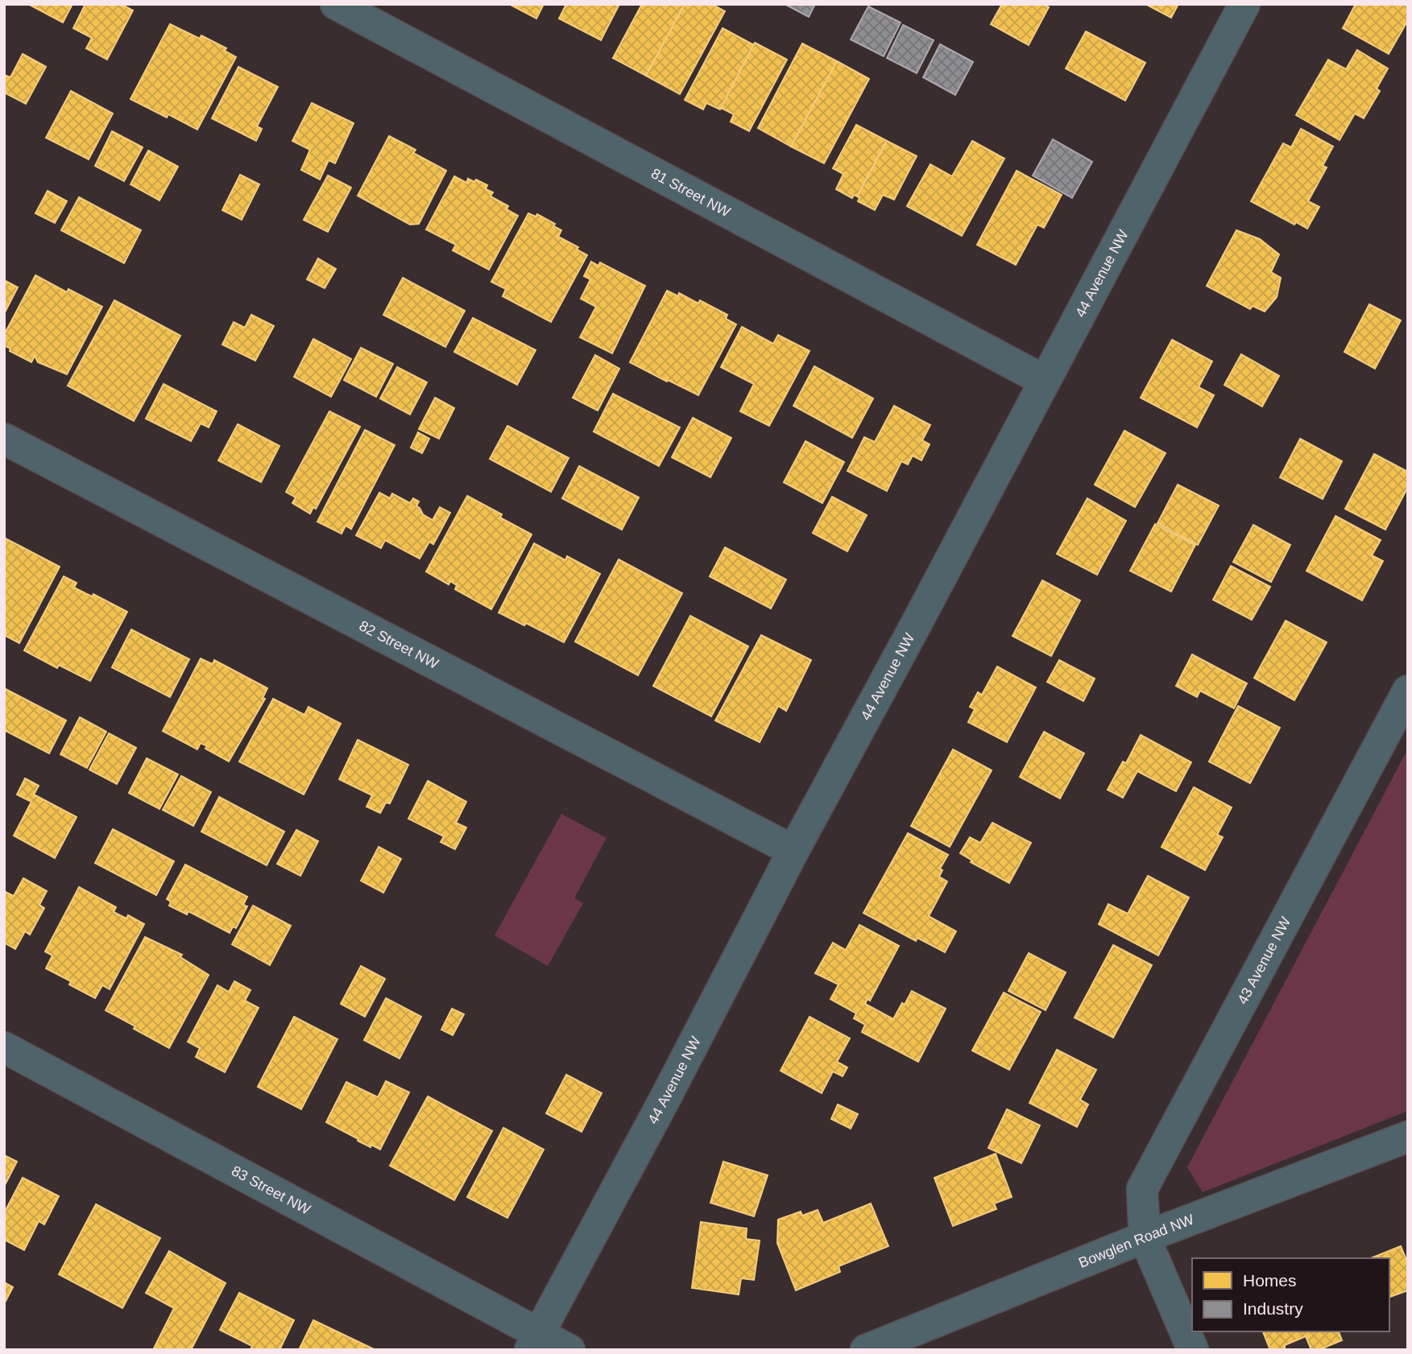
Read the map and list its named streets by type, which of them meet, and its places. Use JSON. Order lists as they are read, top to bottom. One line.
{"streets":{"street":["81 Street NW","44 Avenue NW","82 Street NW","43 Avenue NW","83 Street NW","Bowglen Road NW"]},"crossings":[["81 Street NW","44 Avenue NW"],["44 Avenue NW","82 Street NW"],["44 Avenue NW","83 Street NW"],["43 Avenue NW","Bowglen Road NW"]],"legend":["Homes","Industry"]}
